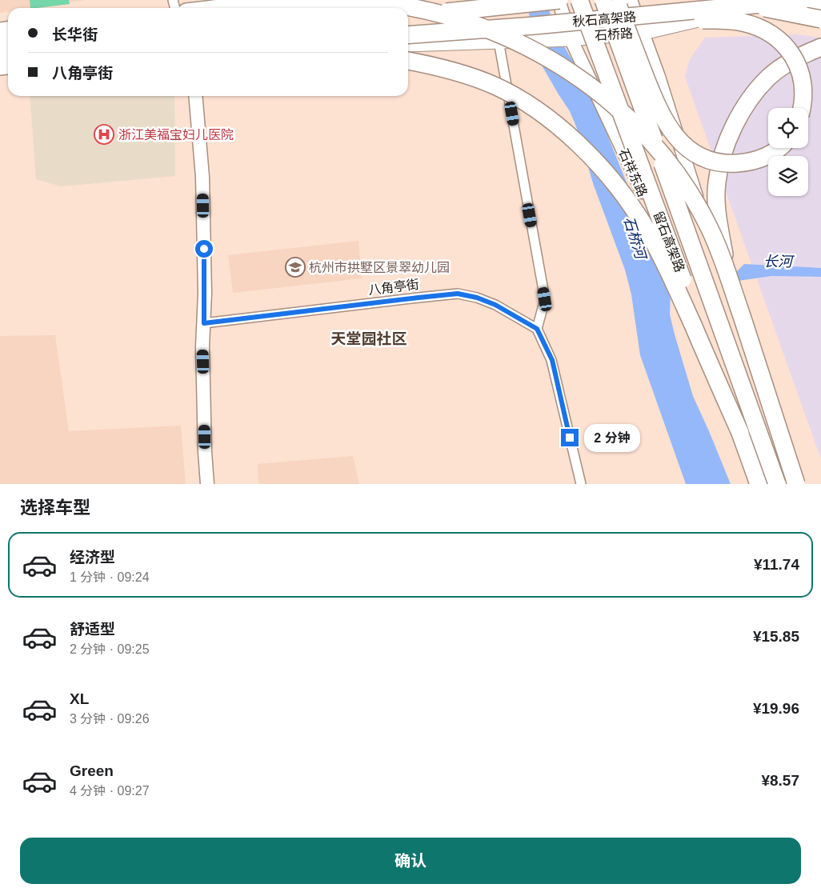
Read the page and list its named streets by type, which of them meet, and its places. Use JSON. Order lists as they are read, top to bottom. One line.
{"streets":{"highway":["秋石高架路","留石高架路"],"main road":["石桥路","石祥东路"],"street":["八角亭街"]},"crossings":[["秋石高架路","石祥东路"],["石桥路","石祥东路"]],"districts":["天堂园社区"],"water":["石桥河","长河"],"places":{"hospital":["浙江美福宝妇儿医院"],"school or university":["杭州市拱墅区景翠幼儿园"]},"page":{"banner":["长华街","八角亭街"],"bubble":"2 分钟","heading":"选择车型","list":[{"name":"经济型","note":"1 分钟 · 09:24","value":"¥11.74"},{"name":"舒适型","note":"2 分钟 · 09:25","value":"¥15.85"},{"name":"XL","note":"3 分钟 · 09:26","value":"¥19.96"},{"name":"Green","note":"4 分钟 · 09:27","value":"¥8.57"}],"buttons":"确认"}}
